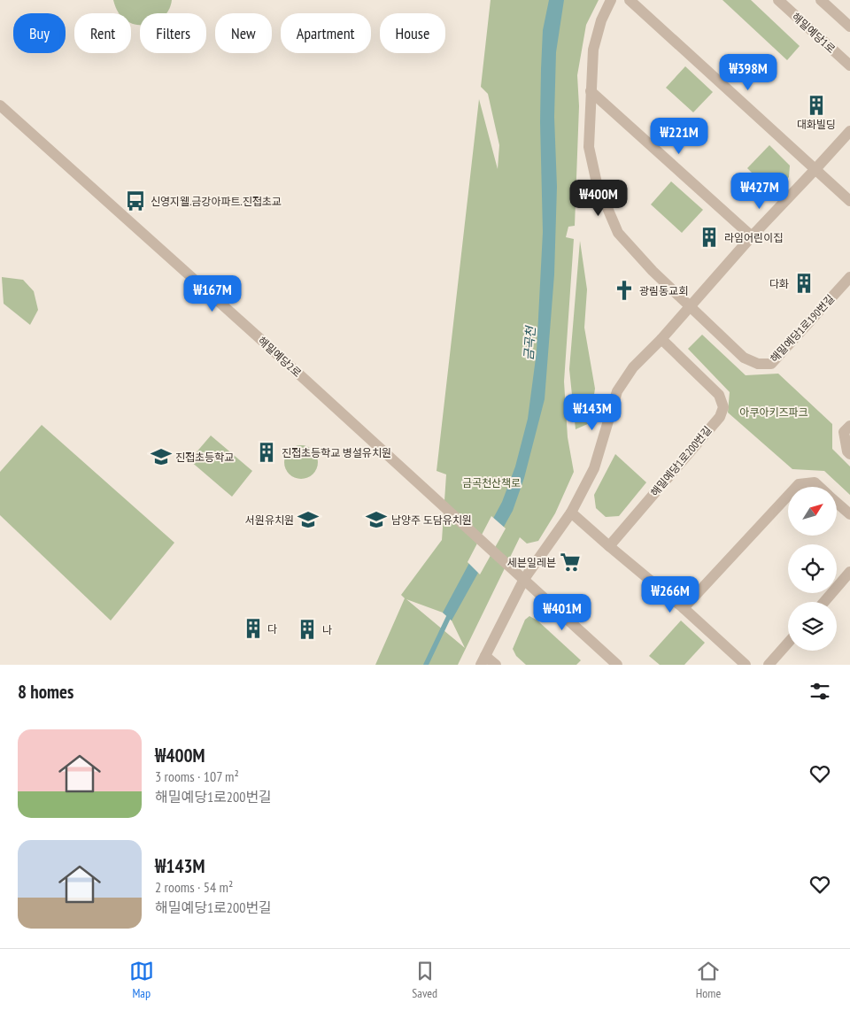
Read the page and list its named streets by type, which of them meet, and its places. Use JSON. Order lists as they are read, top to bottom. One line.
{"streets":{"street":["해밀예당1로","해밀예당1로190번길","해밀예당2로","해밀예당1로200번길"]},"water":["금곡천"],"parks":["아쿠아키즈파크","금곡천산책로"],"places":{"building":["대화빌딩","라임어린이집","다화","진접초등학교 병설유치원","다","나"],"bus stop":["신영지웰.금강아파트.진접초교"],"church":["광림동교회"],"school or university":["진접초등학교","서원유치원","남양주 도담유치원"],"supermarket":["세븐일레븐"]},"north":"top right","page":{"chip":["Buy","Rent","Filters","New","Apartment","House"],"price":["₩398M","₩221M","₩427M","₩400M","₩167M","₩143M","₩266M","₩401M"],"heading":"8 homes","list":[{"name":"₩400M","note":"3 rooms · 107 m² · 해밀예당1로200번길"},{"name":"₩143M","note":"2 rooms · 54 m² · 해밀예당1로200번길"}],"tabs":["Map","Saved","Home"]}}
